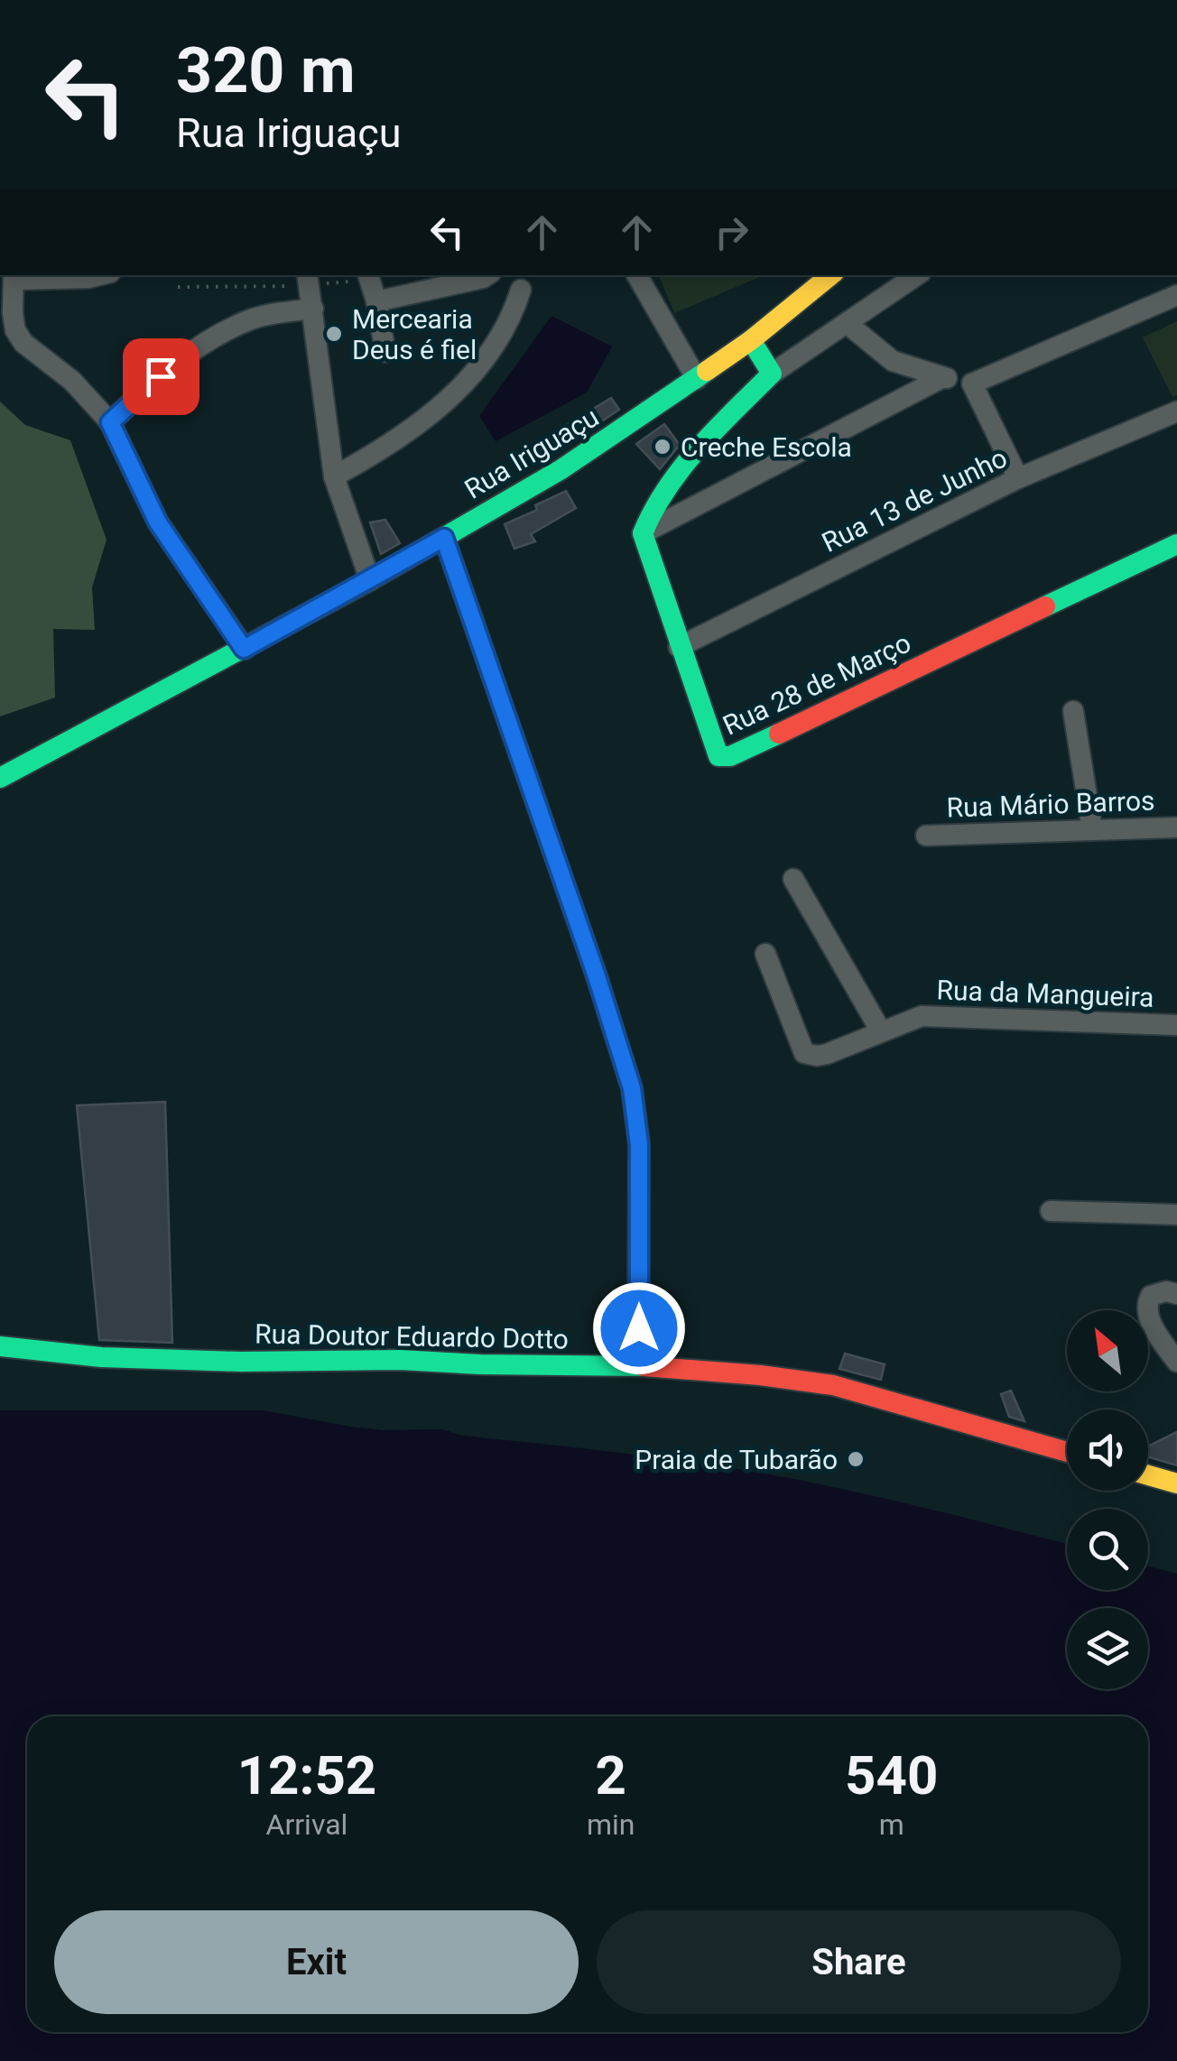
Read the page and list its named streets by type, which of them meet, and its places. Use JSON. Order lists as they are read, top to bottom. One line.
{"streets":{"main road":["Rua Iriguaçu","Rua 28 de Março","Rua Doutor Eduardo Dotto"],"street":["Rua 13 de Junho","Rua Mário Barros","Rua da Mangueira"]},"crossings":[["Rua 13 de Junho","Rua 28 de Março"]],"places":["Mercearia Deus é fiel","Creche Escola","Praia de Tubarão"],"north":"top left","page":{"turn":["320 m","Rua Iriguaçu"],"eta":["12:52","Arrival","2","min","540","m"],"buttons":["Exit","Share"]}}
